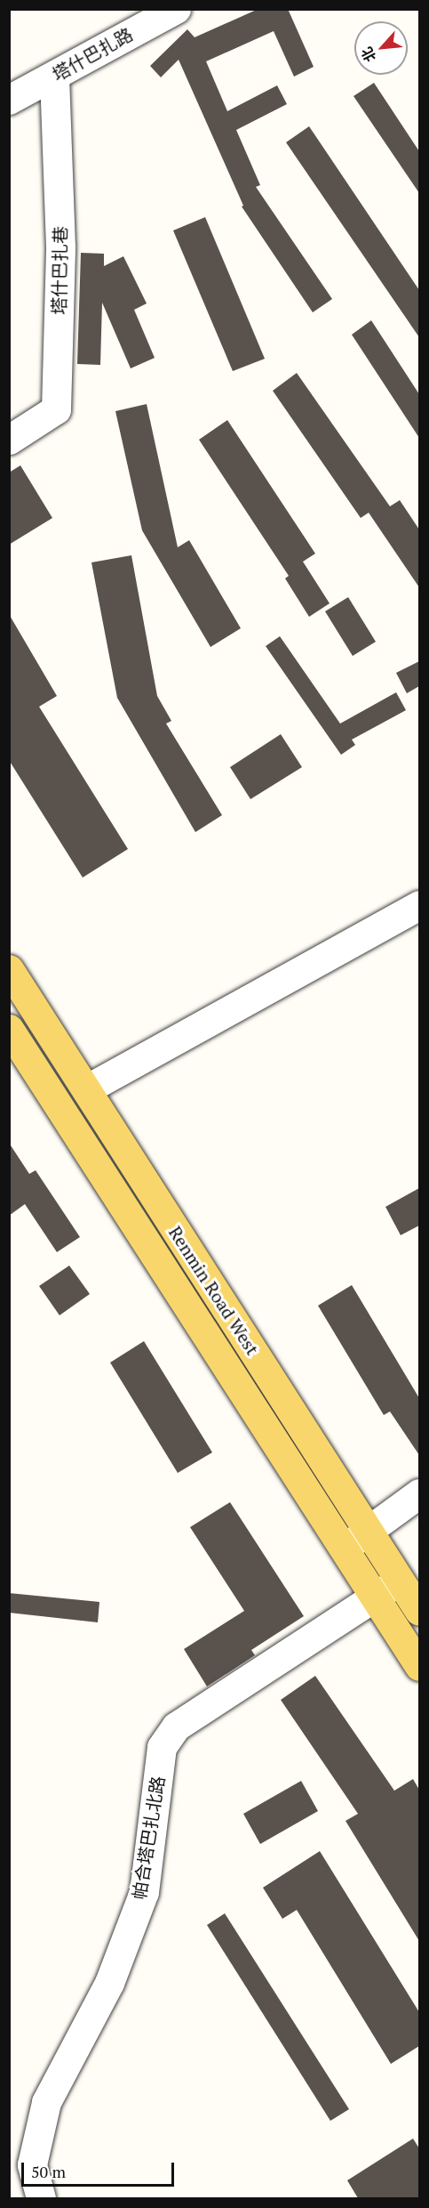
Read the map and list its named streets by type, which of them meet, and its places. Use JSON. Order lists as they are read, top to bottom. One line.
{"streets":{"main road":["Renmin Road West"],"street":["塔什巴扎路","塔什巴扎巷","帕合塔巴扎北路"]},"crossings":[["塔什巴扎路","塔什巴扎巷"],["Renmin Road West","帕合塔巴扎北路"]],"scale_bar":"50 m","north":"bottom left"}
